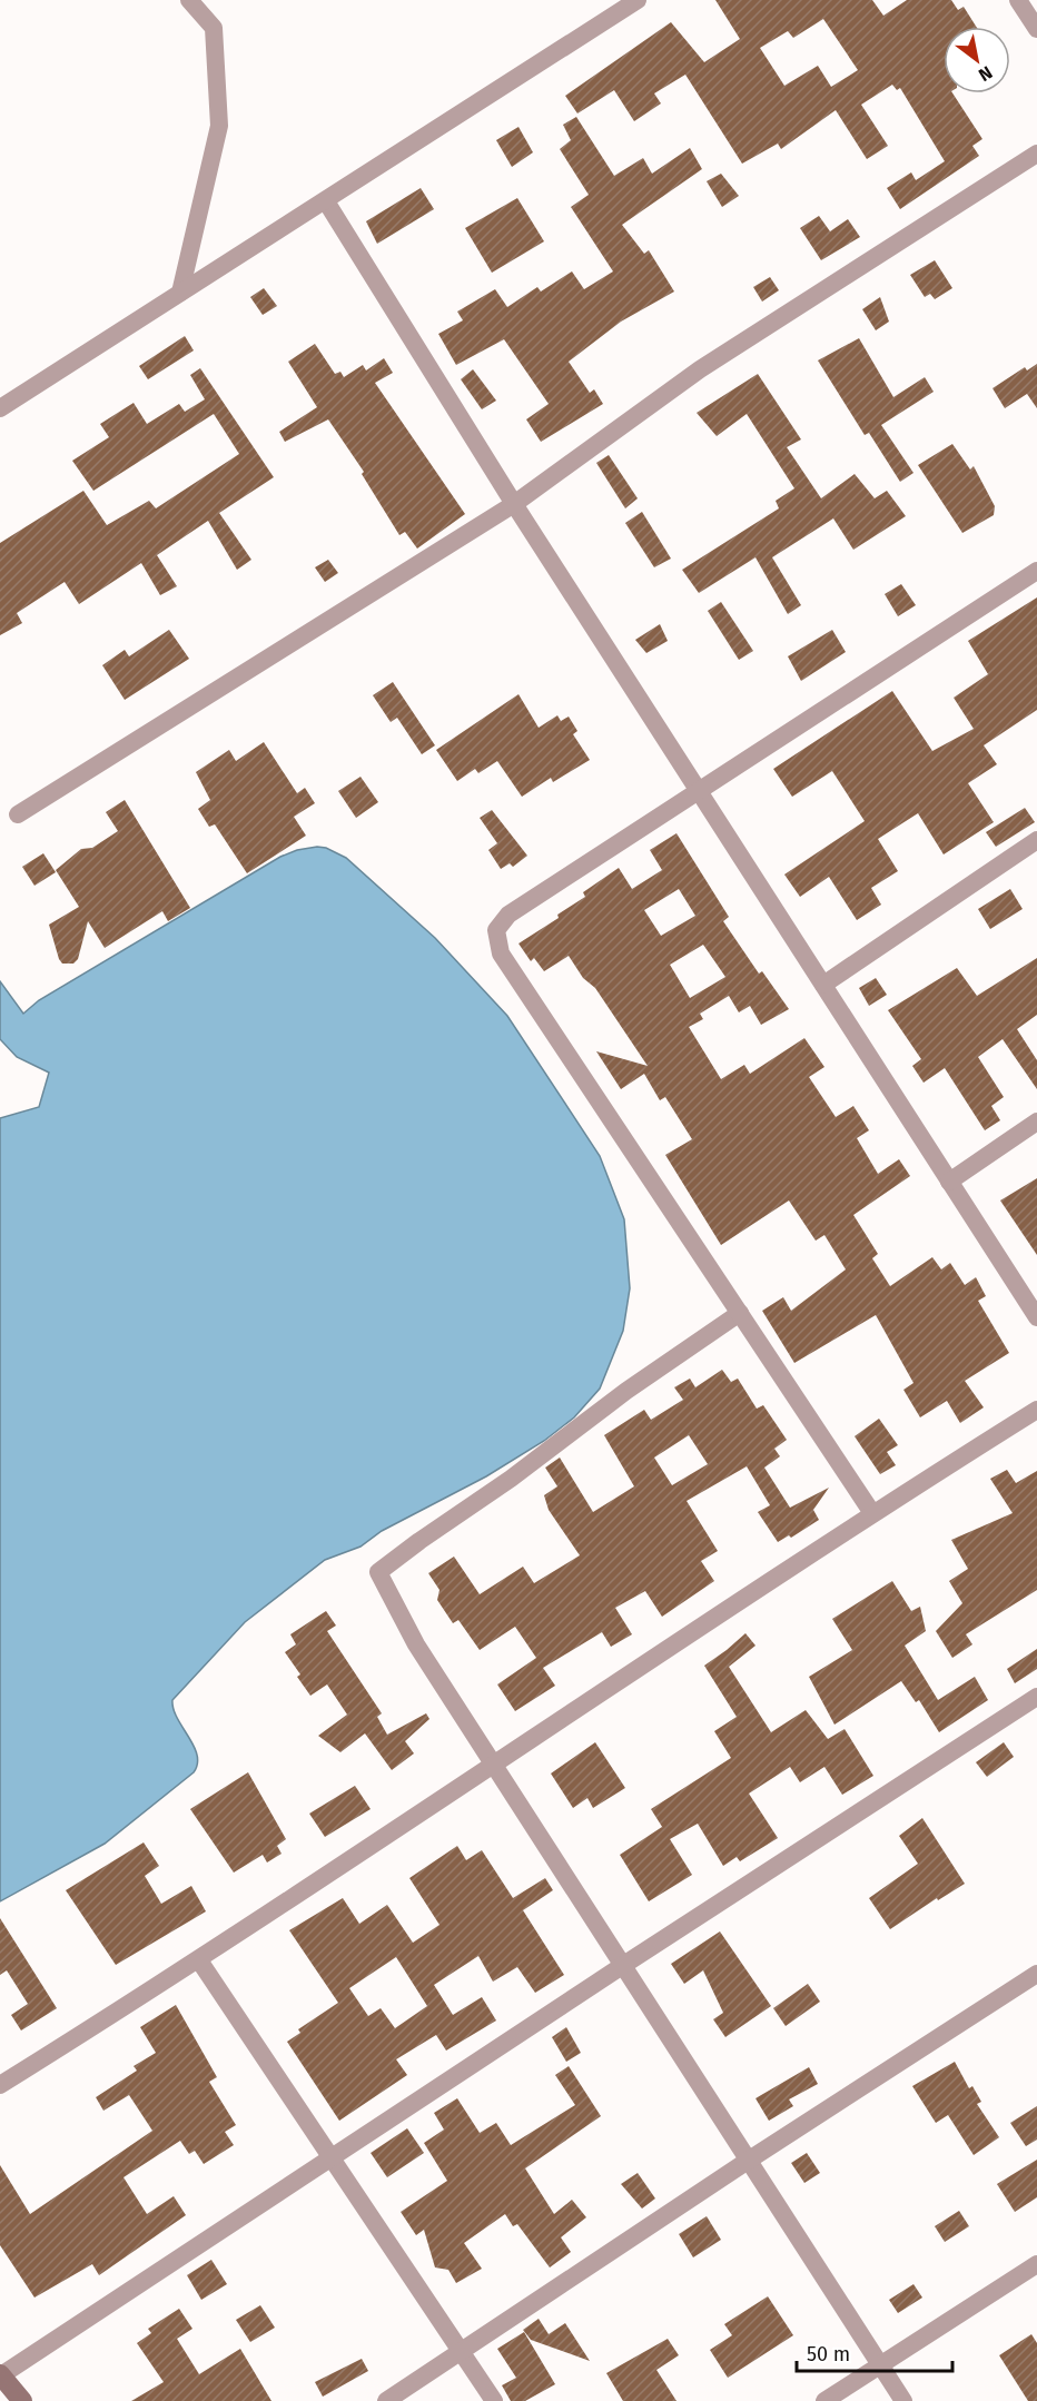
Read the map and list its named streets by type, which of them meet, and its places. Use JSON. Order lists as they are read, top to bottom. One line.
{"scale_bar":"50 m","north":"bottom right"}
